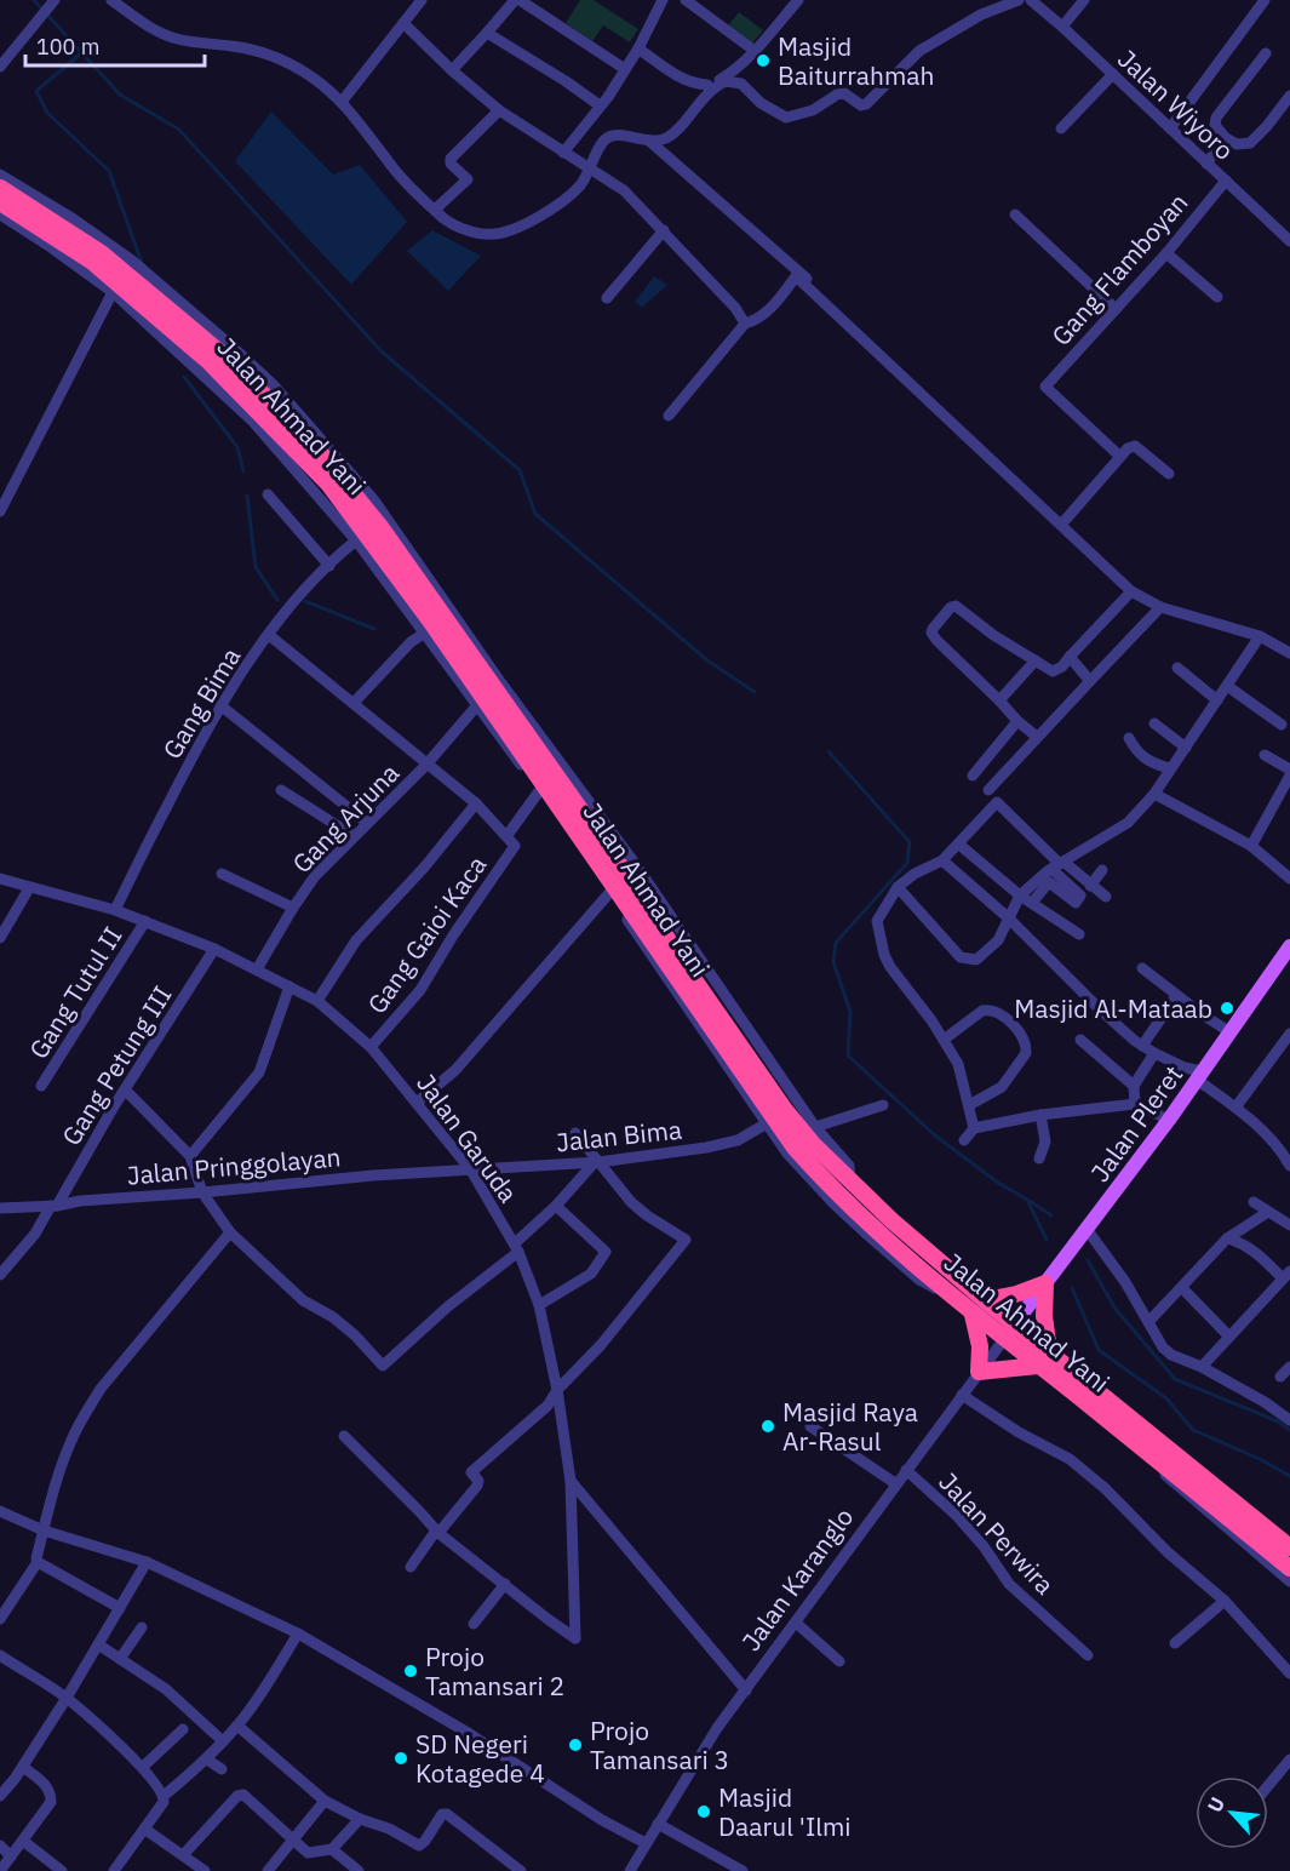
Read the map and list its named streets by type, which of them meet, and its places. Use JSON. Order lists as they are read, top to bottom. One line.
{"streets":{"highway":["Jalan Ahmad Yani"],"main road":["Jalan Pleret","Jalan Karanglo"],"street":["Jalan Wiyoro","Gang Flamboyan","Gang Bima","Gang Arjuna","Gang Gaioi Kaca","Gang Tutul II","Gang Petung III","Jalan Bima","Jalan Garuda","Jalan Pringgolayan","Jalan Perwira"]},"crossings":[["Jalan Wiyoro","Gang Flamboyan"],["Jalan Ahmad Yani","Jalan Pleret"],["Jalan Ahmad Yani","Jalan Karanglo"],["Gang Bima","Jalan Garuda"],["Gang Arjuna","Jalan Garuda"],["Gang Gaioi Kaca","Jalan Garuda"],["Gang Tutul II","Jalan Garuda"],["Gang Petung III","Jalan Garuda"],["Gang Petung III","Jalan Pringgolayan"],["Jalan Pleret","Jalan Karanglo"],["Jalan Bima","Jalan Garuda"],["Jalan Bima","Jalan Pringgolayan"],["Jalan Garuda","Jalan Pringgolayan"],["Jalan Perwira","Jalan Karanglo"]],"places":["Masjid Baiturrahmah","Masjid Al-Mataab","Masjid Raya Ar-Rasul","Projo Tamansari 2","Projo Tamansari 3","SD Negeri Kotagede 4","Masjid Daarul 'Ilmi"],"scale_bar":"100 m","north":"top left"}
